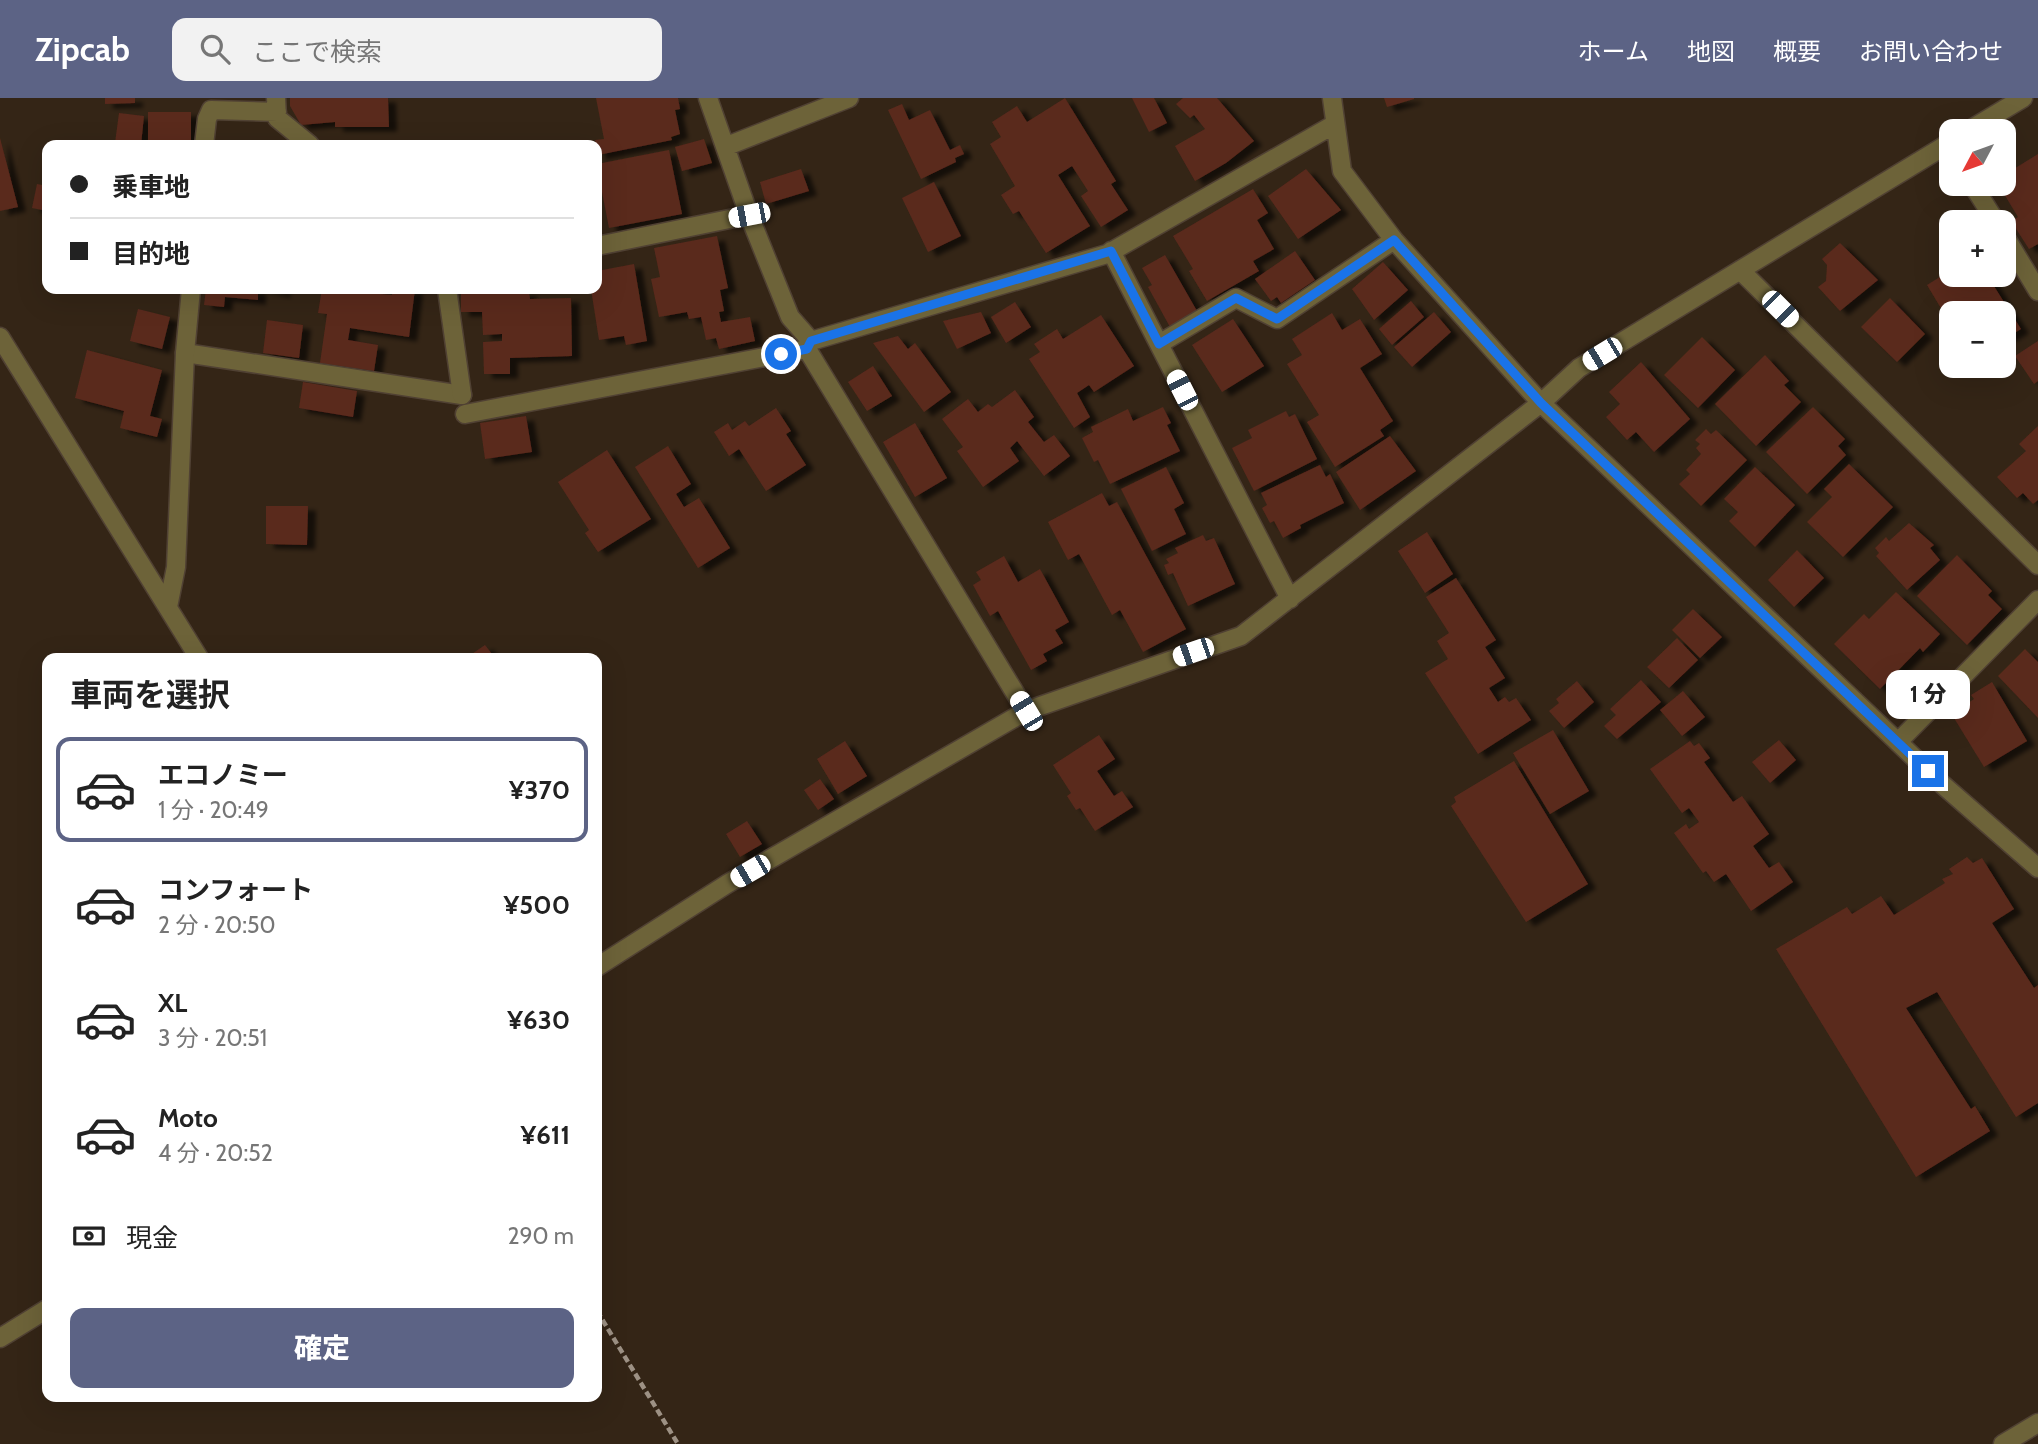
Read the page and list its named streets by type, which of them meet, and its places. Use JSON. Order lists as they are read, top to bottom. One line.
{"north":"bottom left","page":{"header":"Zipcab","search":"ここで検索","nav":["ホーム","地図","概要","お問い合わせ"],"map_buttons":["+","−"],"banner":["乗車地","目的地"],"heading":"車両を選択","bubble":"1 分","list":[{"name":"エコノミー","note":"1 分 · 20:49","value":"¥370"},{"name":"コンフォート","note":"2 分 · 20:50","value":"¥500"},{"name":"XL","note":"3 分 · 20:51","value":"¥630"},{"name":"Moto","note":"4 分 · 20:52","value":"¥611"}],"pay":["現金","290 m"],"buttons":"確定"}}
